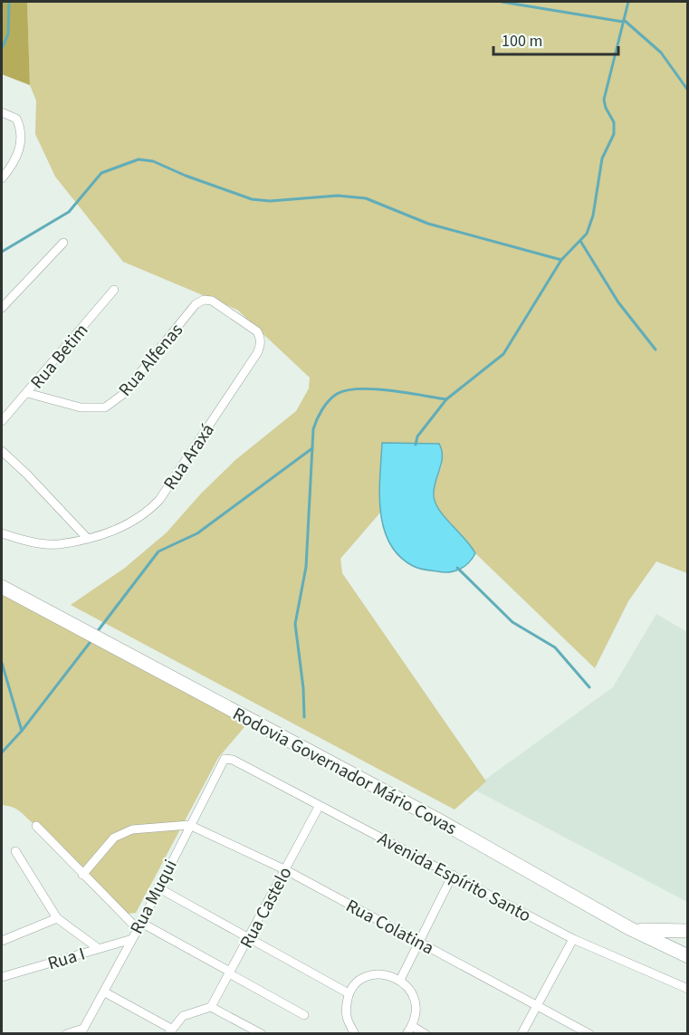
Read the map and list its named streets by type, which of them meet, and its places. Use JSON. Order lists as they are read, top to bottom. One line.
{"streets":{"main road":["Rodovia Governador Mário Covas"],"street":["Rua Betim","Rua Alfenas","Rua Araxá","Avenida Espírito Santo","Rua Muqui","Rua Castelo","Rua Colatina","Rua I"]},"crossings":[["Rua Betim","Rua Alfenas"],["Rua Alfenas","Rua Araxá"],["Avenida Espírito Santo","Rua Muqui"],["Avenida Espírito Santo","Rua Castelo"],["Rua Muqui","Rua Colatina"],["Rua Muqui","Rua I"],["Rua Castelo","Rua Colatina"]],"scale_bar":"100 m"}
